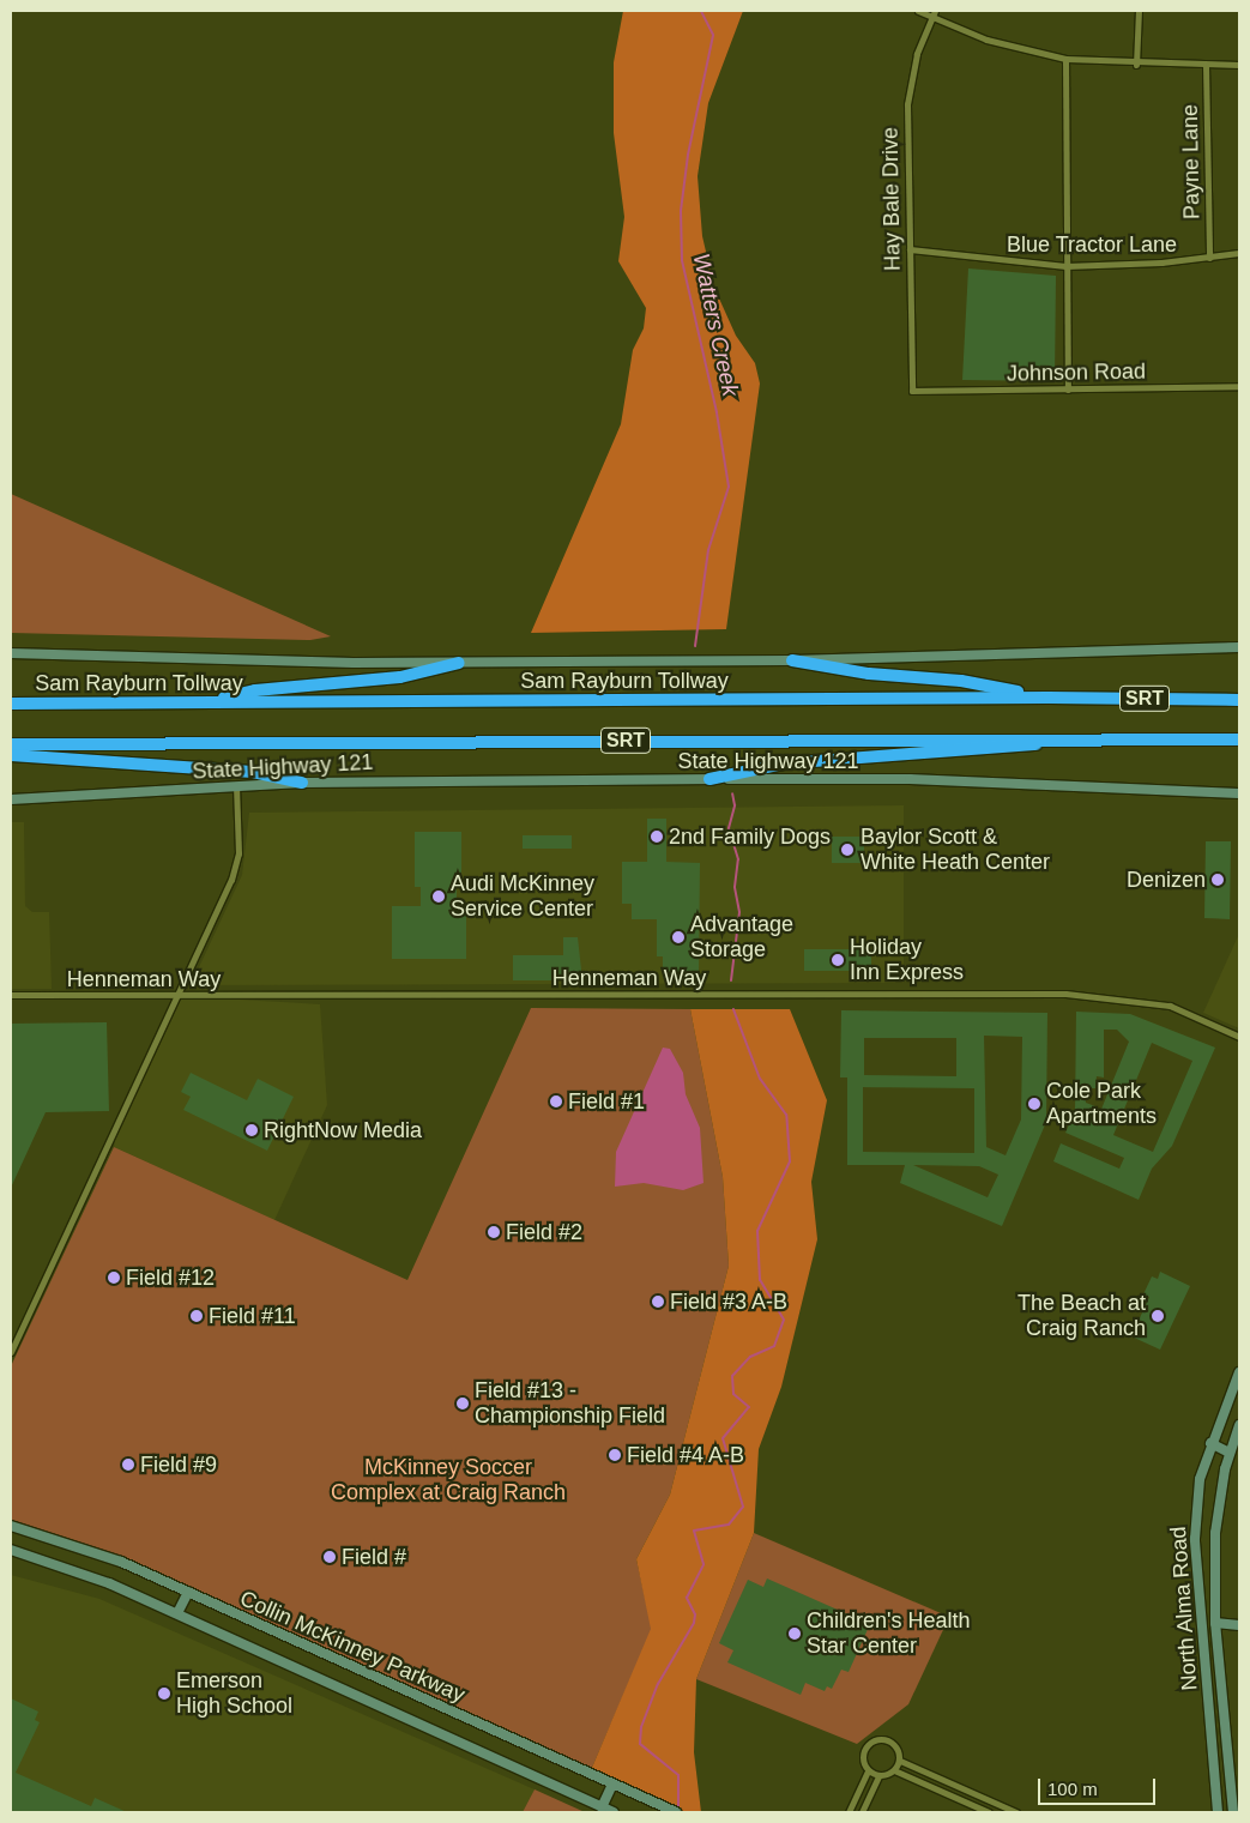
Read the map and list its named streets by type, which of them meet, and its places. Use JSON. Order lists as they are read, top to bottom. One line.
{"streets":{"highway":["Sam Rayburn Tollway","SRT"],"main road":["State Highway 121","North Alma Road","Collin McKinney Parkway"],"street":["Payne Lane","Hay Bale Drive","Blue Tractor Lane","Johnson Road","Henneman Way"]},"crossings":[["Payne Lane","Blue Tractor Lane"],["Hay Bale Drive","Blue Tractor Lane"],["Hay Bale Drive","Johnson Road"]],"water":["Watters Creek"],"parks":["McKinney Soccer Complex at Craig Ranch"],"places":["2nd Family Dogs","Baylor Scott & White Heath Center","Denizen","Audi McKinney Service Center","Advantage Storage","Holiday Inn Express","Field #1","Cole Park Apartments","RightNow Media","Field #2","Field #12","Field #3 A-B","Field #11","The Beach at Craig Ranch","Field #13 - Championship Field","Field #4 A-B","Field #9","Field #","Children's Health Star Center","Emerson High School"],"scale_bar":"100 m"}
